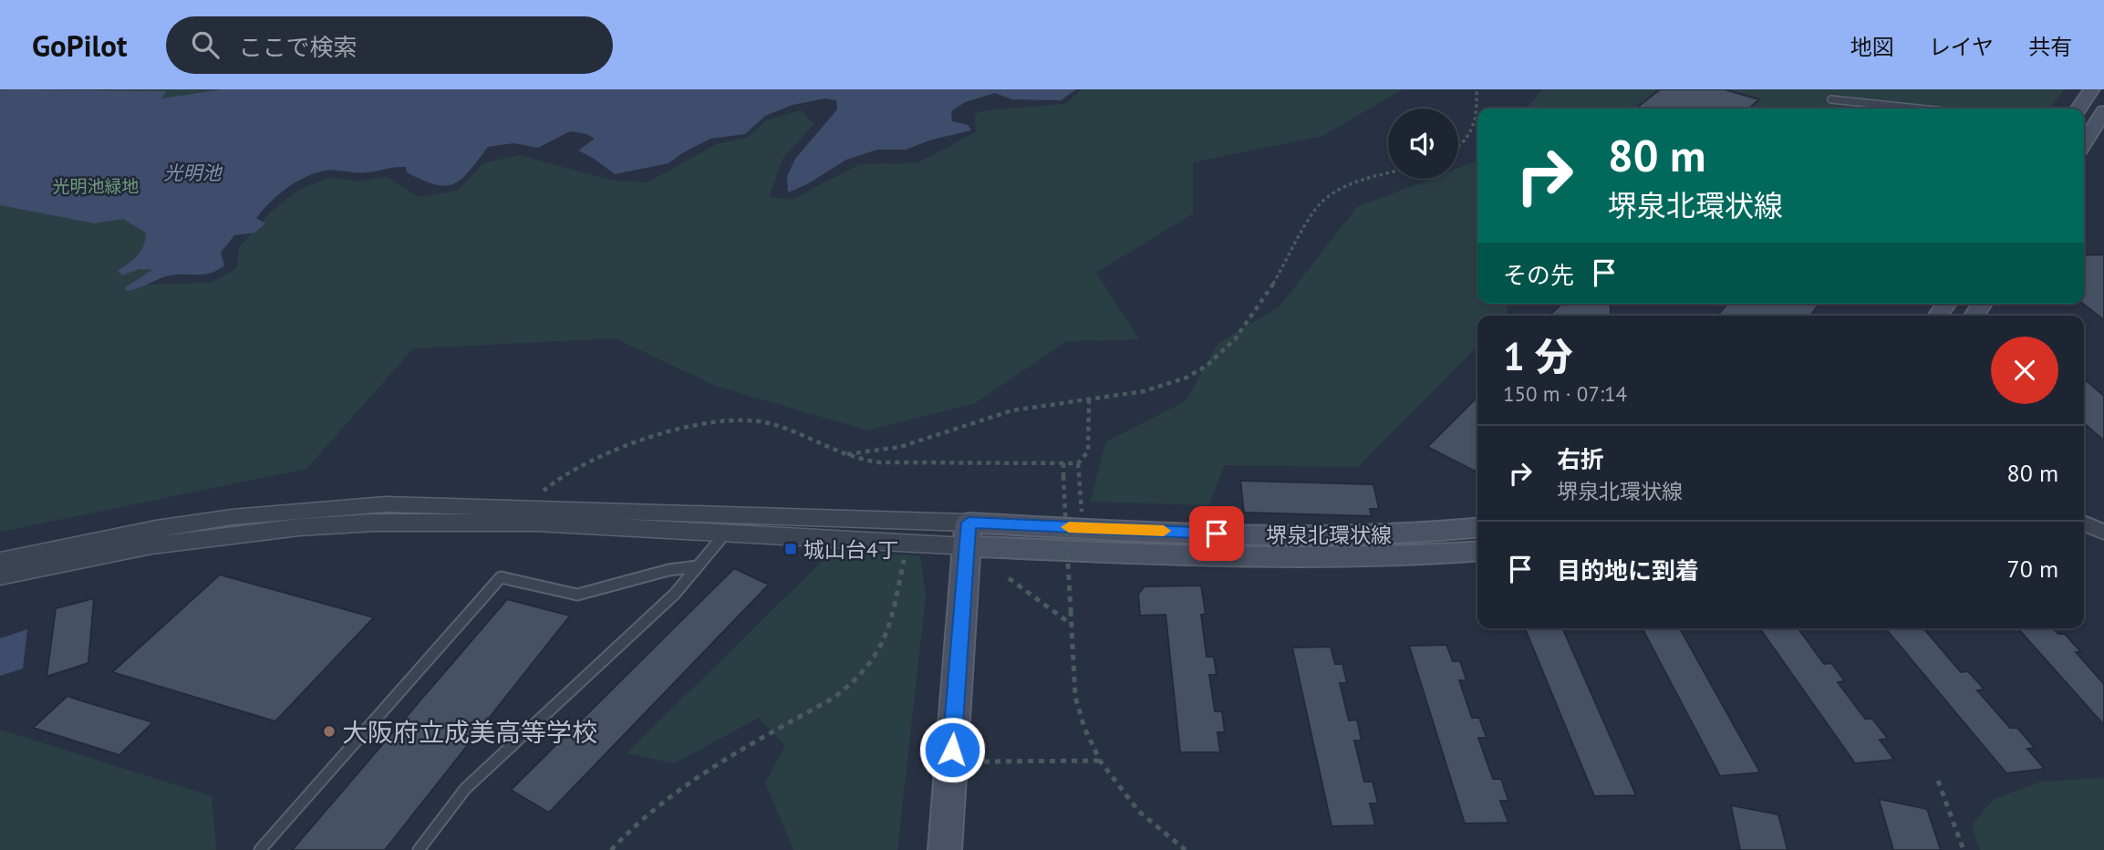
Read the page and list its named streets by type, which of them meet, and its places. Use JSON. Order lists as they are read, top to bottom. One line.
{"streets":{"main road":["堺泉北環状線"]},"water":["光明池"],"parks":["光明池緑地"],"places":{"transit":["城山台4丁"],"other":["大阪府立成美高等学校"]},"page":{"header":"GoPilot","search":"ここで検索","nav":["地図","レイヤ","共有"],"turn":["80 m","堺泉北環状線"],"then":"その先","heading":["1 分","150 m · 07:14"],"list":[{"name":"右折","note":"堺泉北環状線","value":"80 m"},{"name":"目的地に到着","value":"70 m"}]}}
